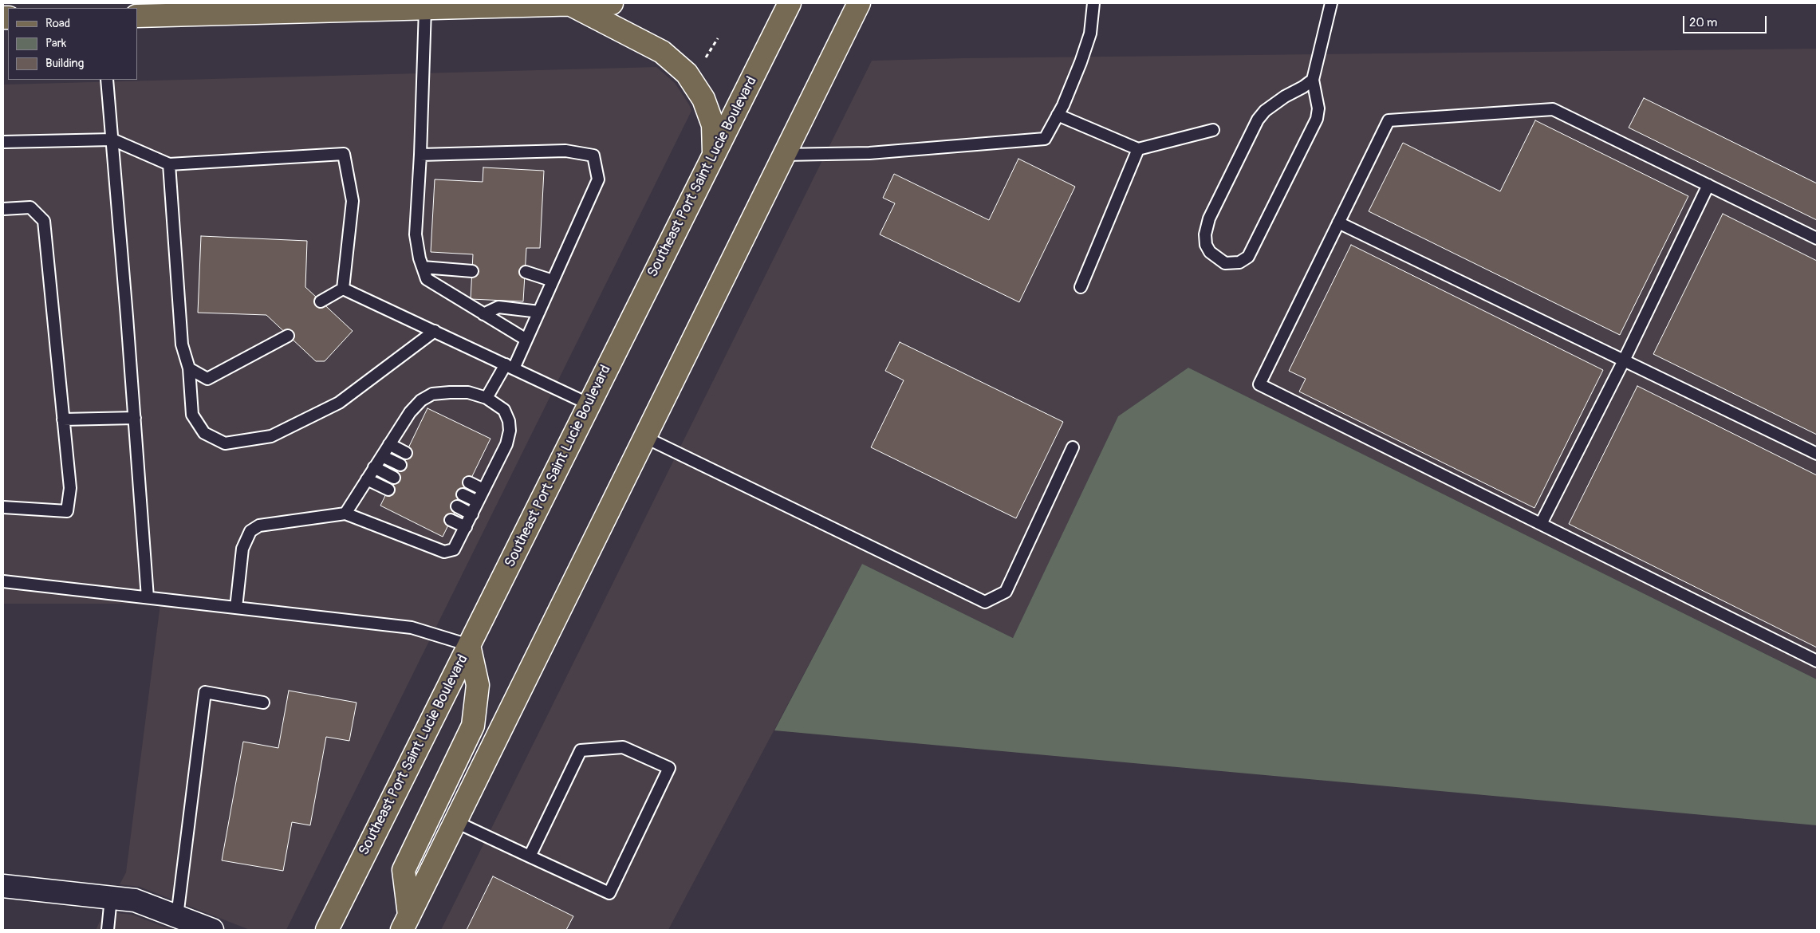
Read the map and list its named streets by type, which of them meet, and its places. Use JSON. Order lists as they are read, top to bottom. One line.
{"streets":{"main road":["Southeast Port Saint Lucie Boulevard"]},"legend":["Road","Park","Building"],"scale_bar":"20 m"}
